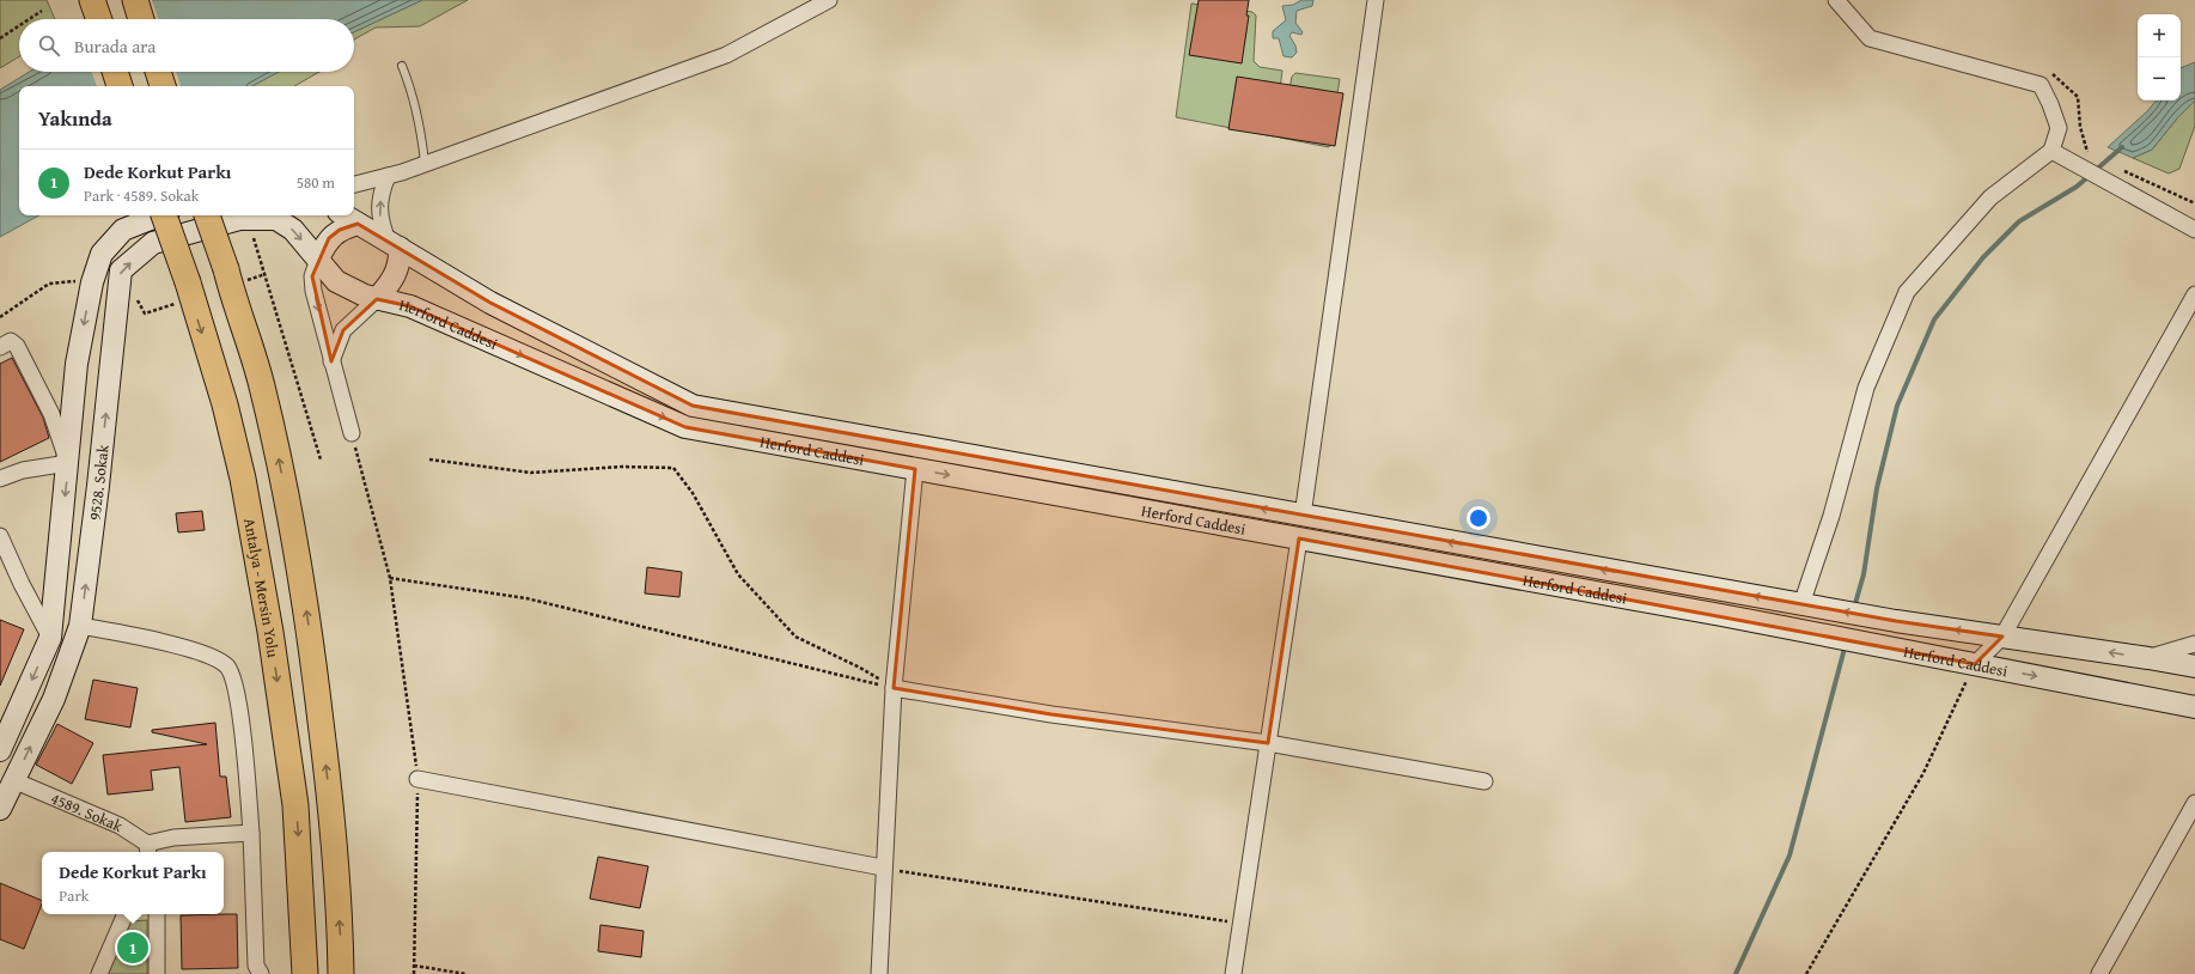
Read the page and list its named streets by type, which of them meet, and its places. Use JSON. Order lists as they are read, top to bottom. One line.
{"streets":{"highway":["Antalya - Mersin Yolu"],"main road":["Herford Caddesi","9528. Sokak"],"street":["4589. Sokak"]},"crossings":[["Herford Caddesi","9528. Sokak"],["9528. Sokak","4589. Sokak"]],"page":{"map_buttons":["+","−"],"search":"Burada ara","heading":"Yakında","list":[{"mark":"1","name":"Dede Korkut Parkı","note":"Park · 4589. Sokak","value":"580 m"}],"popup":["Dede Korkut Parkı","Park"],"pins":"1"}}
